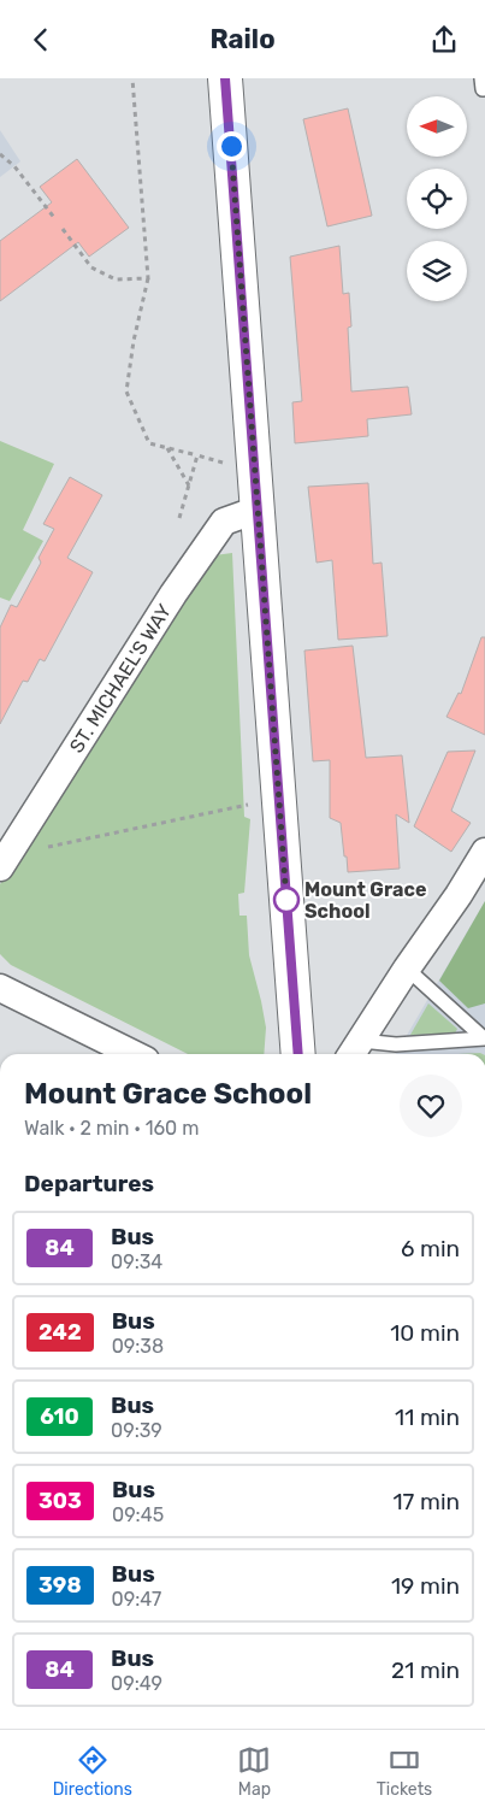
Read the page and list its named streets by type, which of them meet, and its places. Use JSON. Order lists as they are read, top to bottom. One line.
{"streets":{"street":["ST. MICHAEL'S WAY"]},"places":["Mount Grace School"],"lines":["bus line 84"],"north":"left","page":{"header":"Railo","heading":[["Mount Grace School","Walk · 2 min · 160 m"],"Departures"],"list":[{"mark":"84","name":"Bus","note":"09:34","value":"6 min"},{"mark":"242","name":"Bus","note":"09:38","value":"10 min"},{"mark":"610","name":"Bus","note":"09:39","value":"11 min"},{"mark":"303","name":"Bus","note":"09:45","value":"17 min"},{"mark":"398","name":"Bus","note":"09:47","value":"19 min"},{"mark":"84","name":"Bus","note":"09:49","value":"21 min"}],"tabs":["Directions","Map","Tickets"]}}
